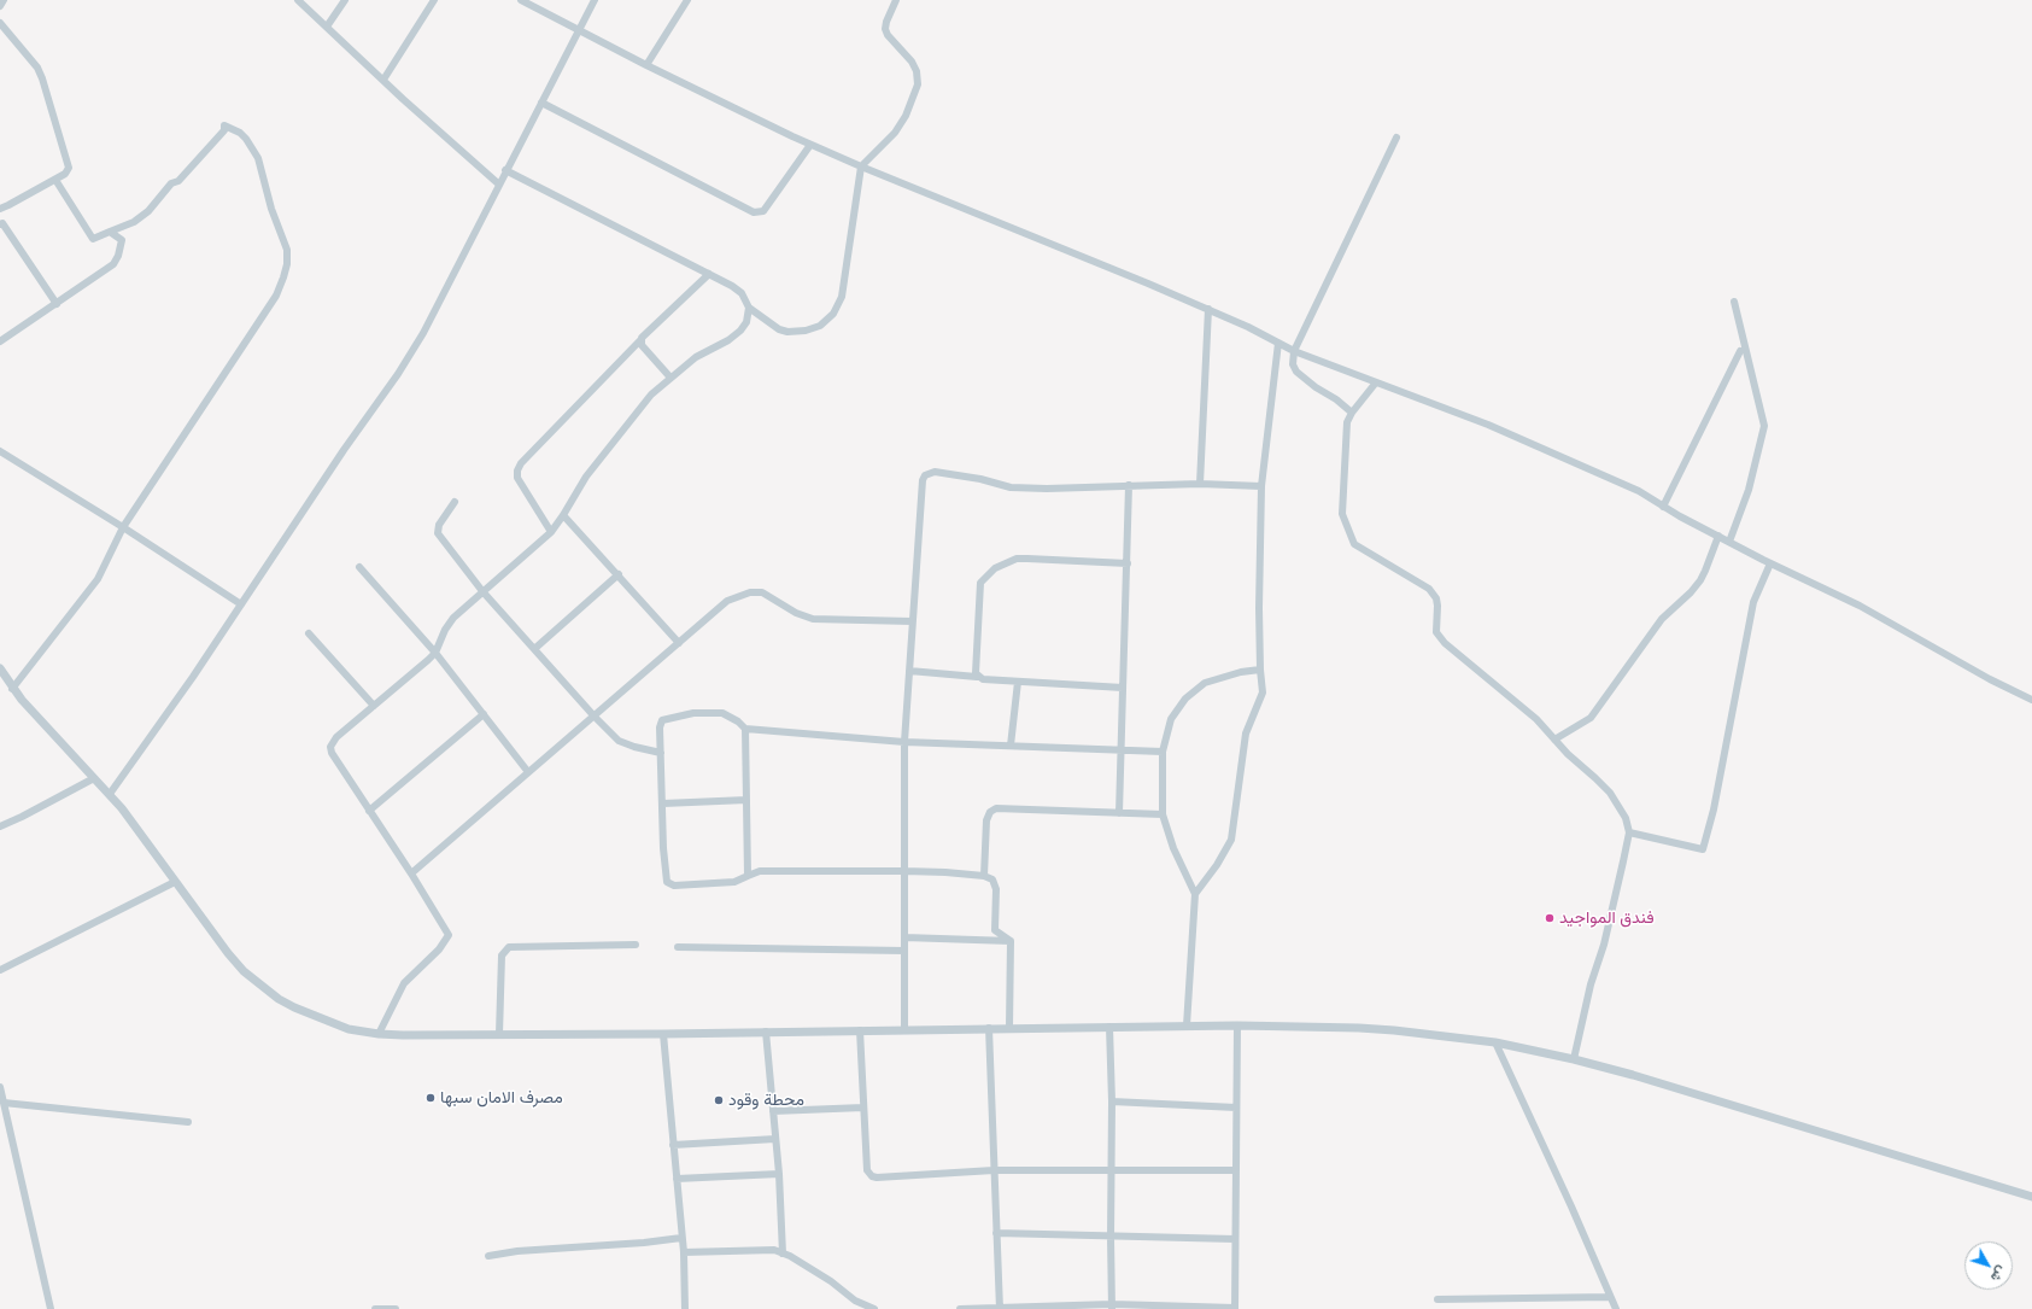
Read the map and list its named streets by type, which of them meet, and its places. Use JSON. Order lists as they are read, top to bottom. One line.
{"places":["فندق المواجيد","مصرف الامان سبها","محطة وقود"],"north":"bottom right"}
